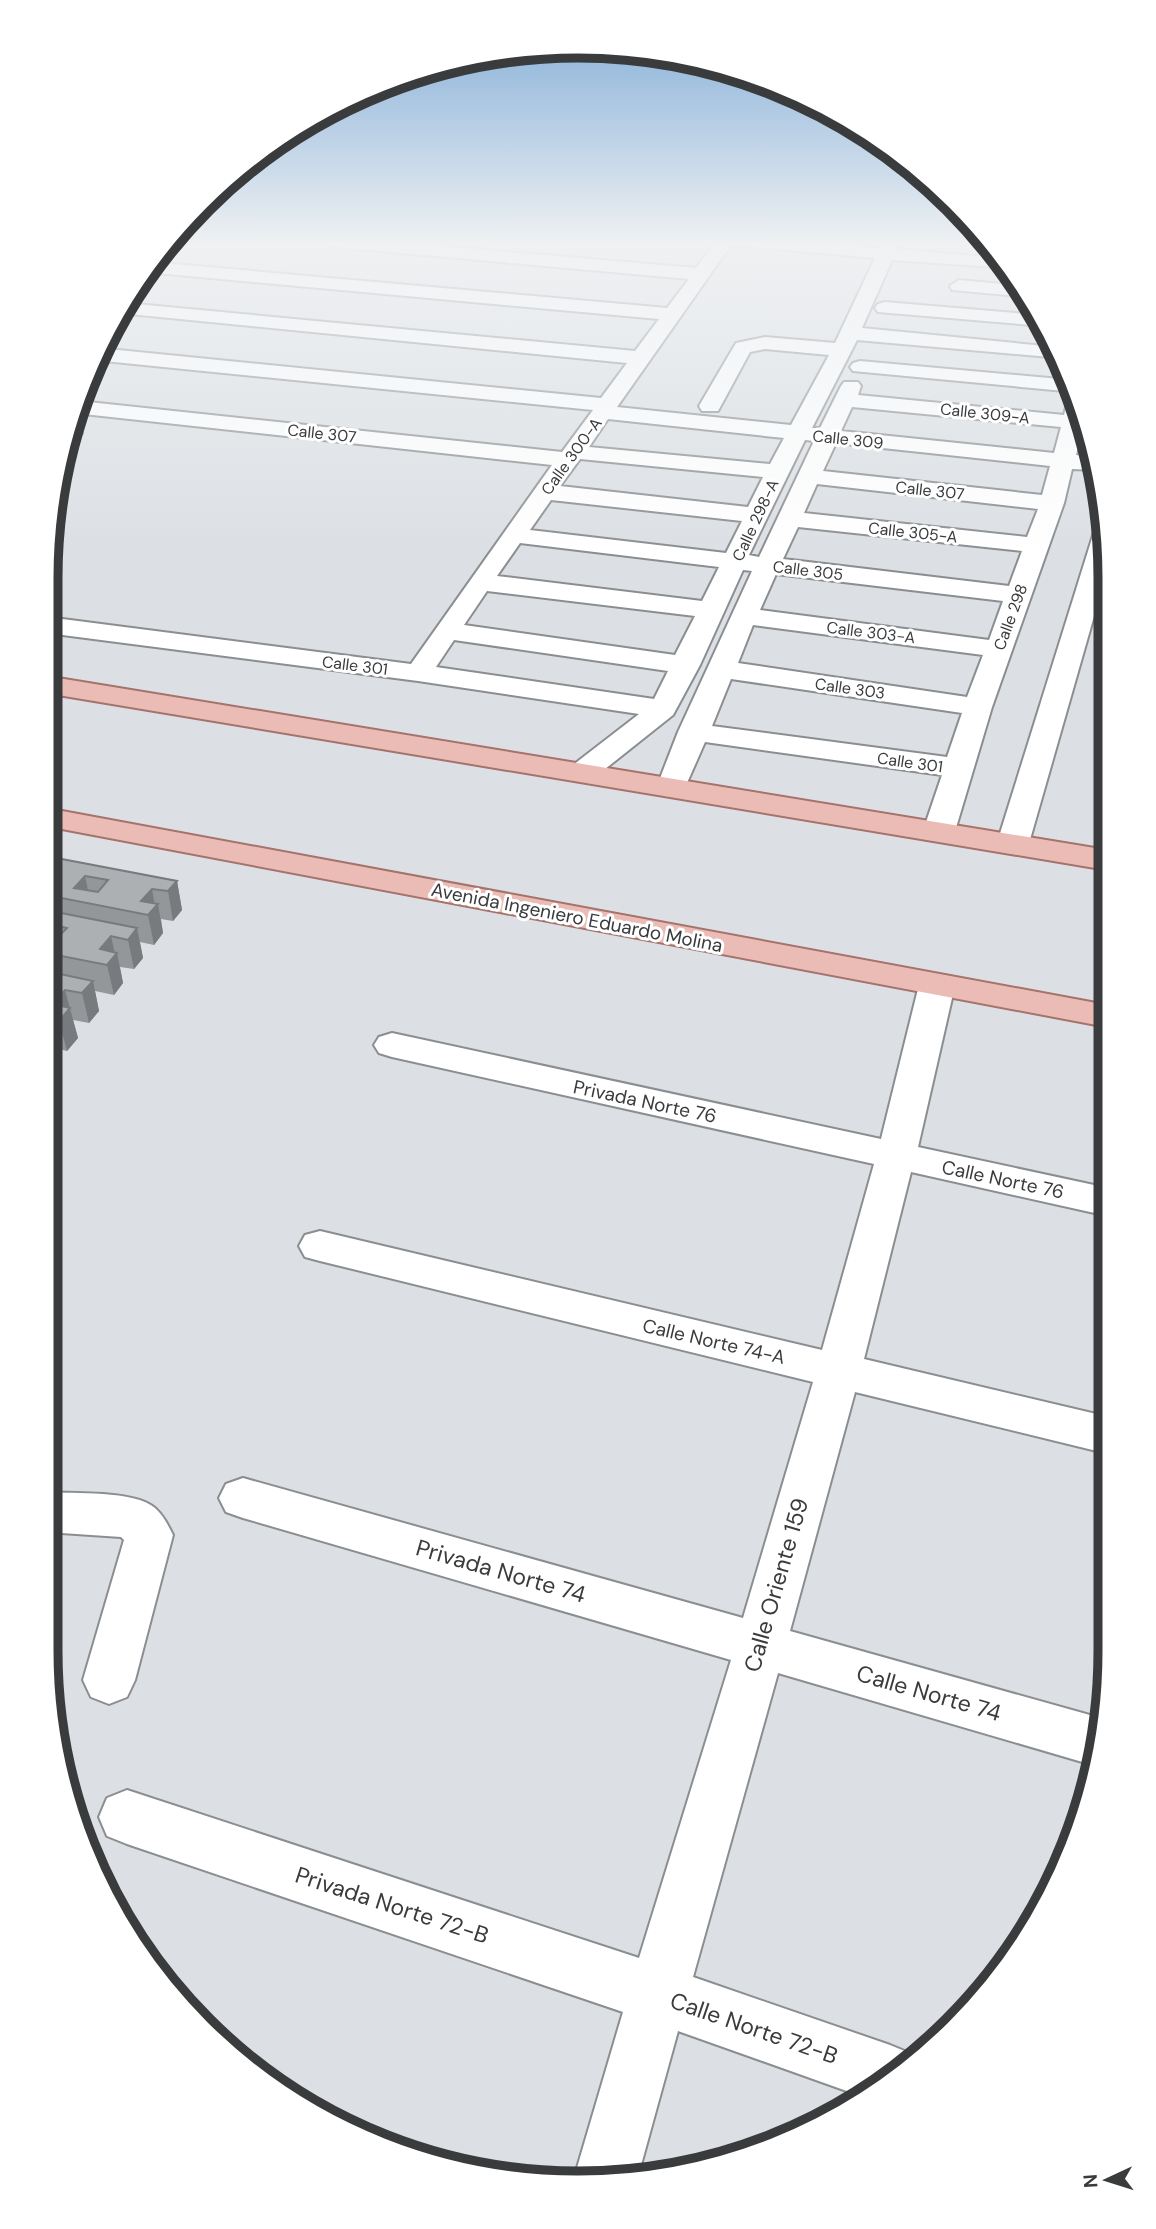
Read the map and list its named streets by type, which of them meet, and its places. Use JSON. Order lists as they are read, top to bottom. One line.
{"streets":{"main road":["Avenida Ingeniero Eduardo Molina"],"street":["Calle 309-A","Calle 307","Calle 309","Calle 300-A","Calle 298-A","Calle 305-A","Calle 305","Calle 298","Calle 303-A","Calle 301","Calle 303","Privada Norte 76","Calle Norte 76","Calle Norte 74-A","Privada Norte 74","Calle Oriente 159","Calle Norte 74","Privada Norte 72-B","Calle Norte 72-B"]},"crossings":[["Calle 309-A","Calle 298-A"],["Calle 307","Calle 300-A"],["Calle 307","Calle 298-A"],["Calle 307","Calle 298"],["Calle 309","Calle 300-A"],["Calle 309","Calle 298-A"],["Calle 309","Calle 298"],["Calle 300-A","Calle 305"],["Calle 300-A","Calle 301"],["Calle 298-A","Calle 305-A"],["Calle 298-A","Calle 305"],["Calle 298-A","Calle 303-A"],["Calle 298-A","Calle 301"],["Calle 298-A","Calle 303"],["Calle 305-A","Calle 298"],["Calle 305","Calle 298"],["Calle 298","Calle 303-A"],["Calle 298","Calle 301"],["Calle 298","Calle 303"],["Avenida Ingeniero Eduardo Molina","Calle Oriente 159"],["Privada Norte 76","Calle Norte 76"],["Privada Norte 76","Calle Oriente 159"],["Calle Norte 76","Calle Oriente 159"],["Calle Norte 74-A","Calle Oriente 159"],["Privada Norte 74","Calle Oriente 159"],["Privada Norte 74","Calle Norte 74"],["Calle Oriente 159","Calle Norte 74"],["Calle Oriente 159","Privada Norte 72-B"],["Calle Oriente 159","Calle Norte 72-B"],["Privada Norte 72-B","Calle Norte 72-B"]],"north":"left"}
